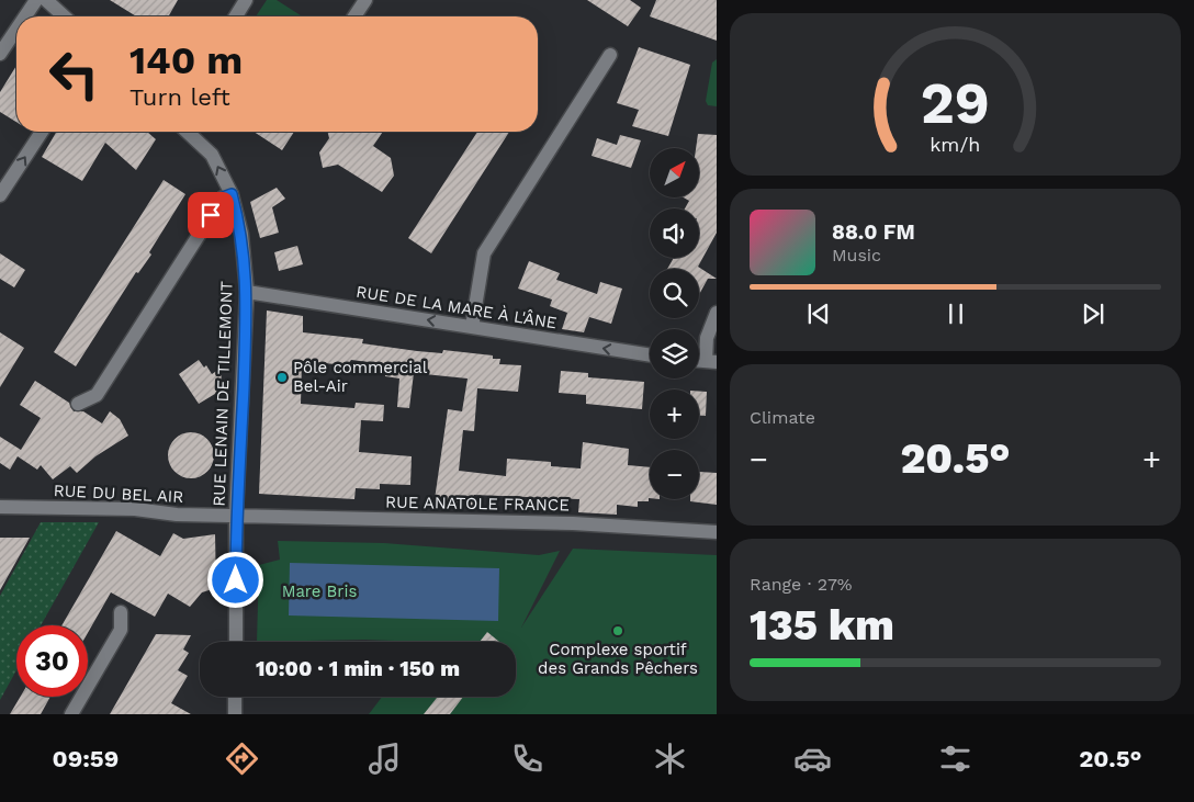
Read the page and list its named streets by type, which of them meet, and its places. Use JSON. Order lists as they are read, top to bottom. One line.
{"streets":{"street":["RUE DE LA MARE À L'ÂNE","RUE LENAIN DE TILLEMONT","RUE DU BEL AIR","RUE ANATOLE FRANCE"]},"crossings":[["RUE DE LA MARE À L'ÂNE","RUE LENAIN DE TILLEMONT"],["RUE LENAIN DE TILLEMONT","RUE DU BEL AIR"],["RUE LENAIN DE TILLEMONT","RUE ANATOLE FRANCE"],["RUE DU BEL AIR","RUE ANATOLE FRANCE"]],"one_way":["RUE DE LA MARE À L'ÂNE"],"parks":["Mare Bris"],"places":["Pôle commercial Bel-Air","Complexe sportif des Grands Pêchers"],"north":"top right","page":{"turn":["140 m","Turn left"],"map_buttons":["+","−"],"song":["88.0 FM","Music"],"tile":["Climate",["Range · 27%","135 km"]],"heat":["−","20.5°","+"],"limit":"30","trip":"10:00 · 1 min · 150 m","tabs":["09:59","20.5°"],"gauge":["29","km/h"]}}
